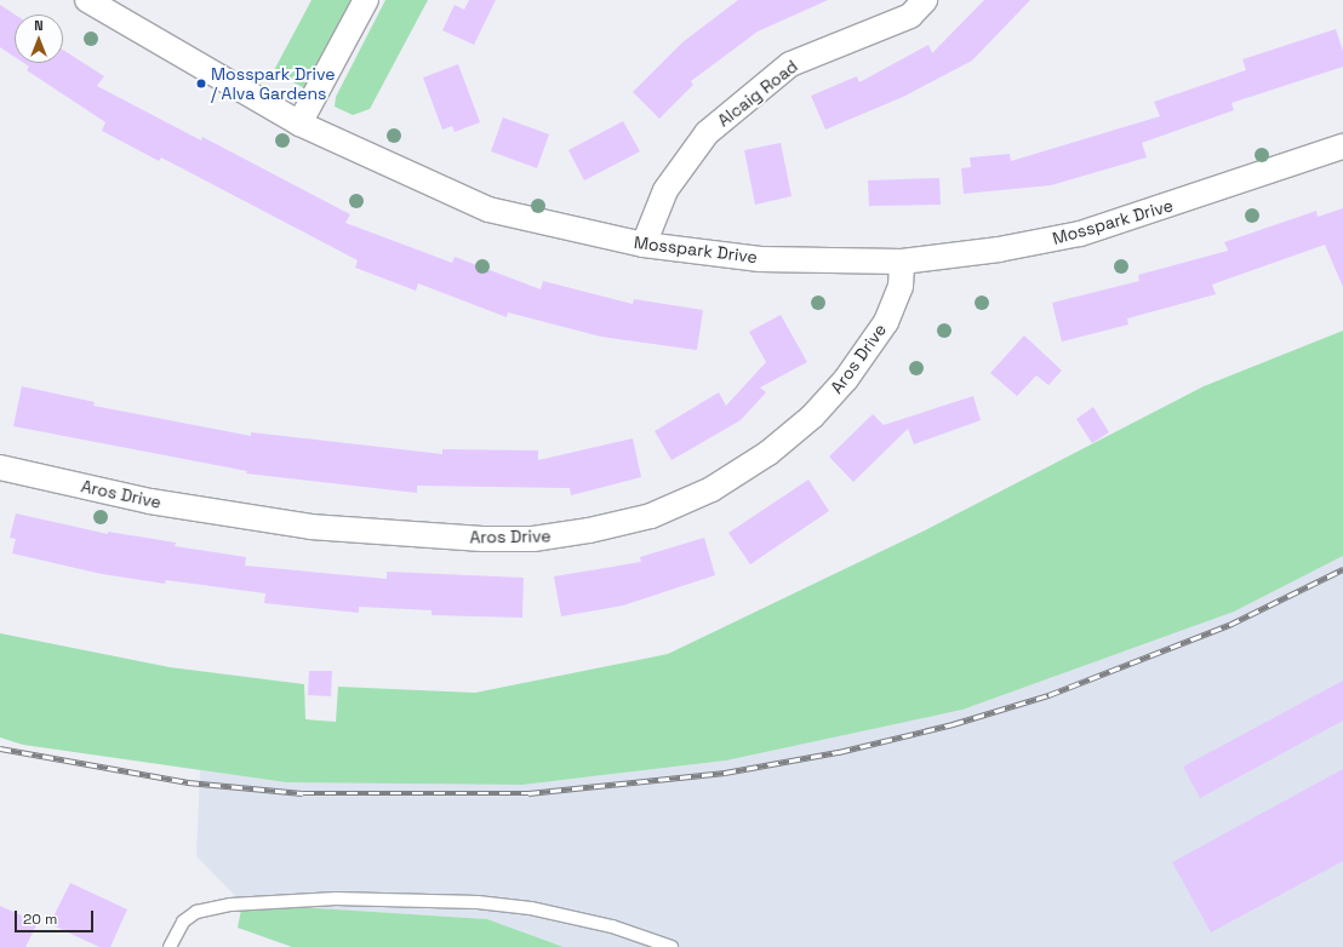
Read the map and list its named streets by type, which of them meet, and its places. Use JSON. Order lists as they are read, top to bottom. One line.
{"streets":{"street":["Alcaig Road","Mosspark Drive","Aros Drive"]},"crossings":[["Alcaig Road","Mosspark Drive"],["Mosspark Drive","Aros Drive"]],"places":["Mosspark Drive / Alva Gardens"],"scale_bar":"20 m","north":"top"}
